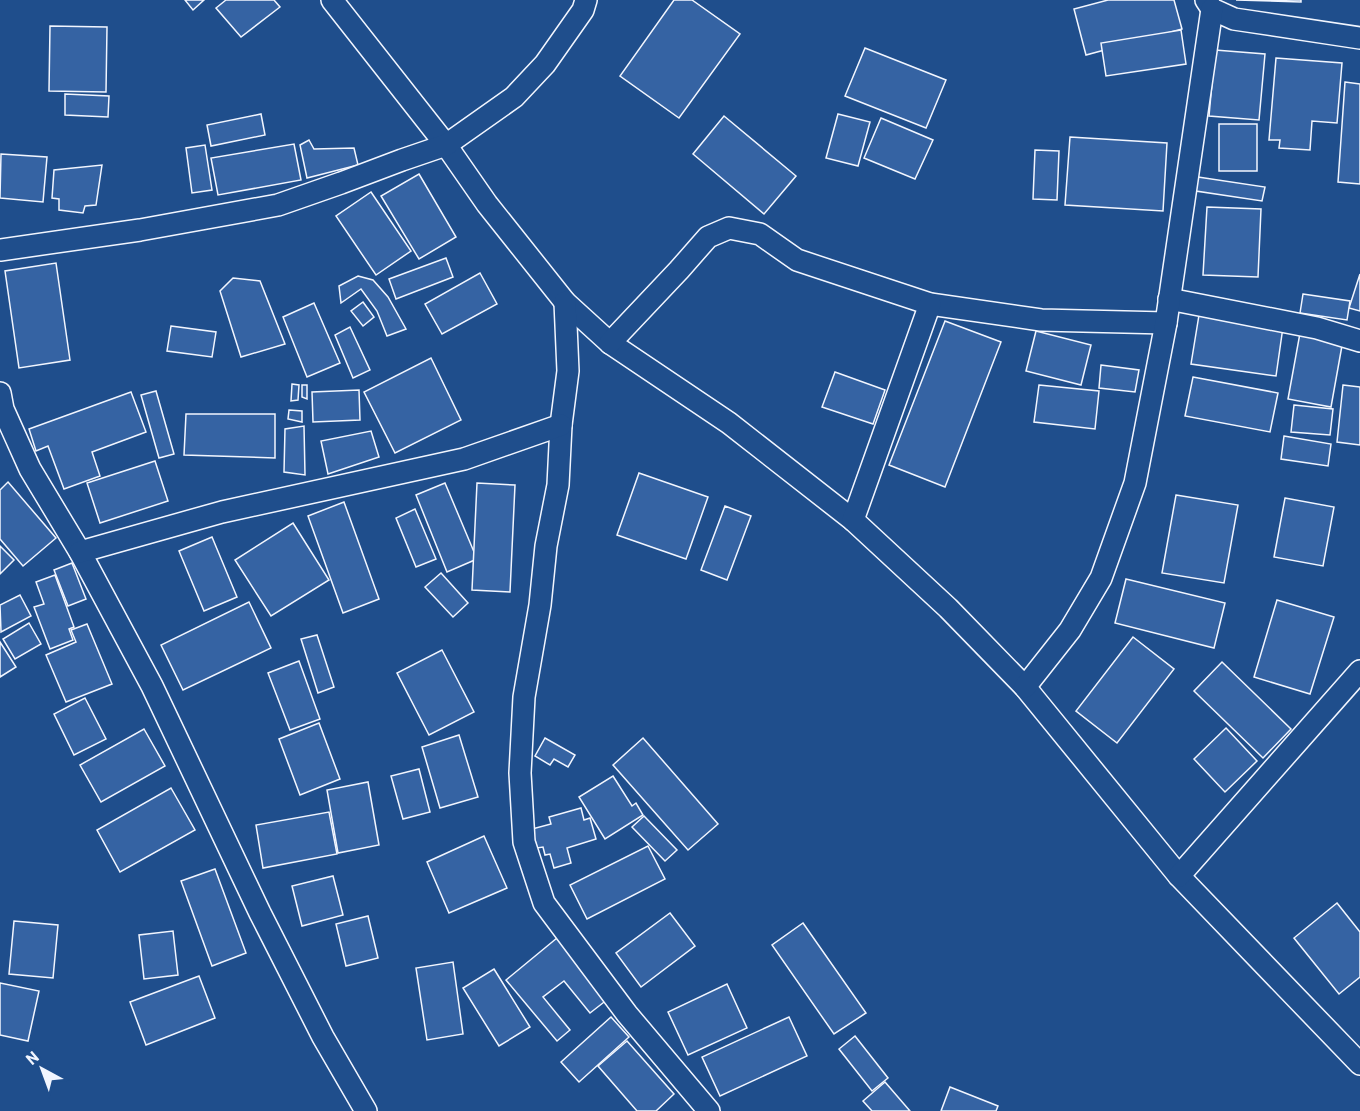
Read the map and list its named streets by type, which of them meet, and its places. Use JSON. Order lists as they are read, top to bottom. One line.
{"north":"top left"}
